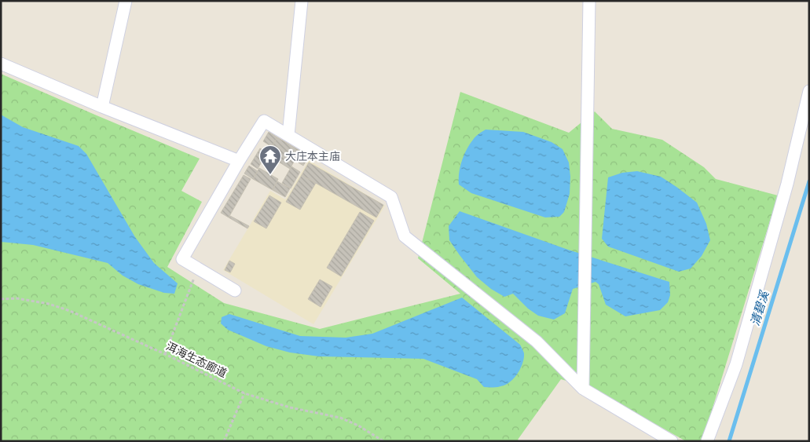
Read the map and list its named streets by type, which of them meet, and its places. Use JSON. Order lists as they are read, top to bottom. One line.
{"streets":{"path":["洱海生态廊道"]},"water":["清碧溪"],"places":{"temple":["大庄本主庙"]}}
